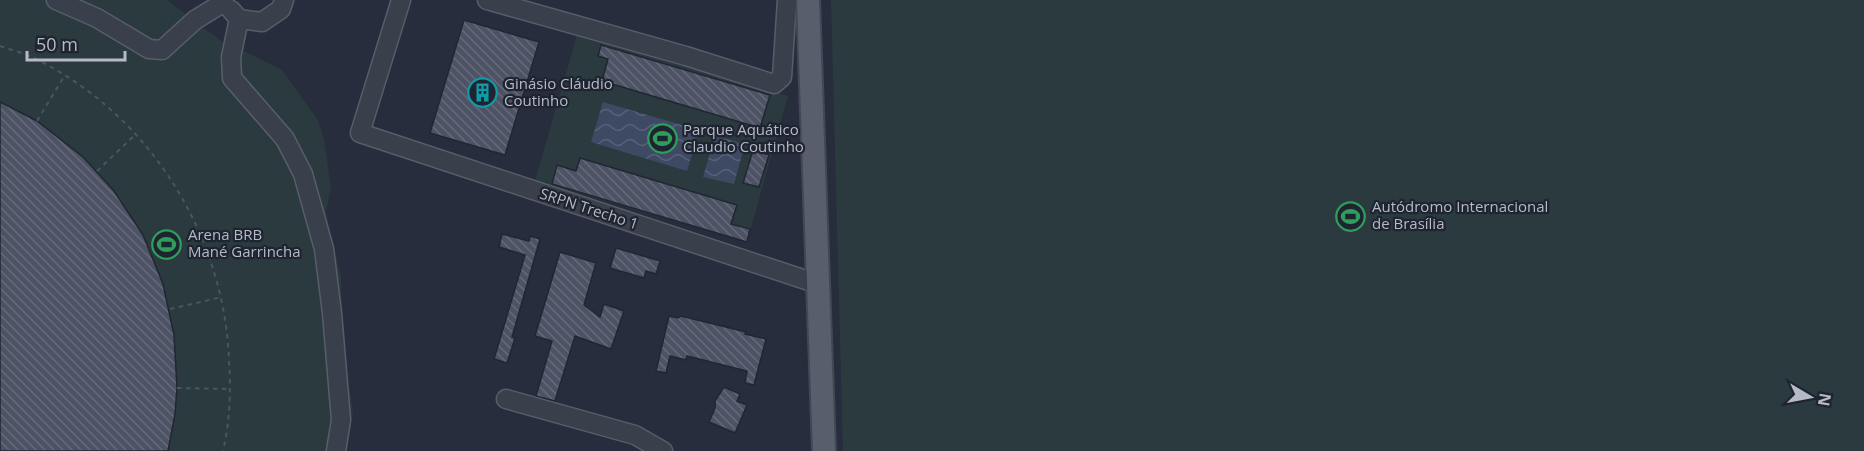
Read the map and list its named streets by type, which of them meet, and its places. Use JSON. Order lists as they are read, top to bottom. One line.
{"streets":{"lane":["SRPN Trecho 1"]},"places":{"building":["Ginásio Cláudio Coutinho"],"sports":["Parque Aquático Claudio Coutinho","Autódromo Internacional de Brasília","Arena BRB Mané Garrincha"]},"scale_bar":"50 m","north":"right"}
